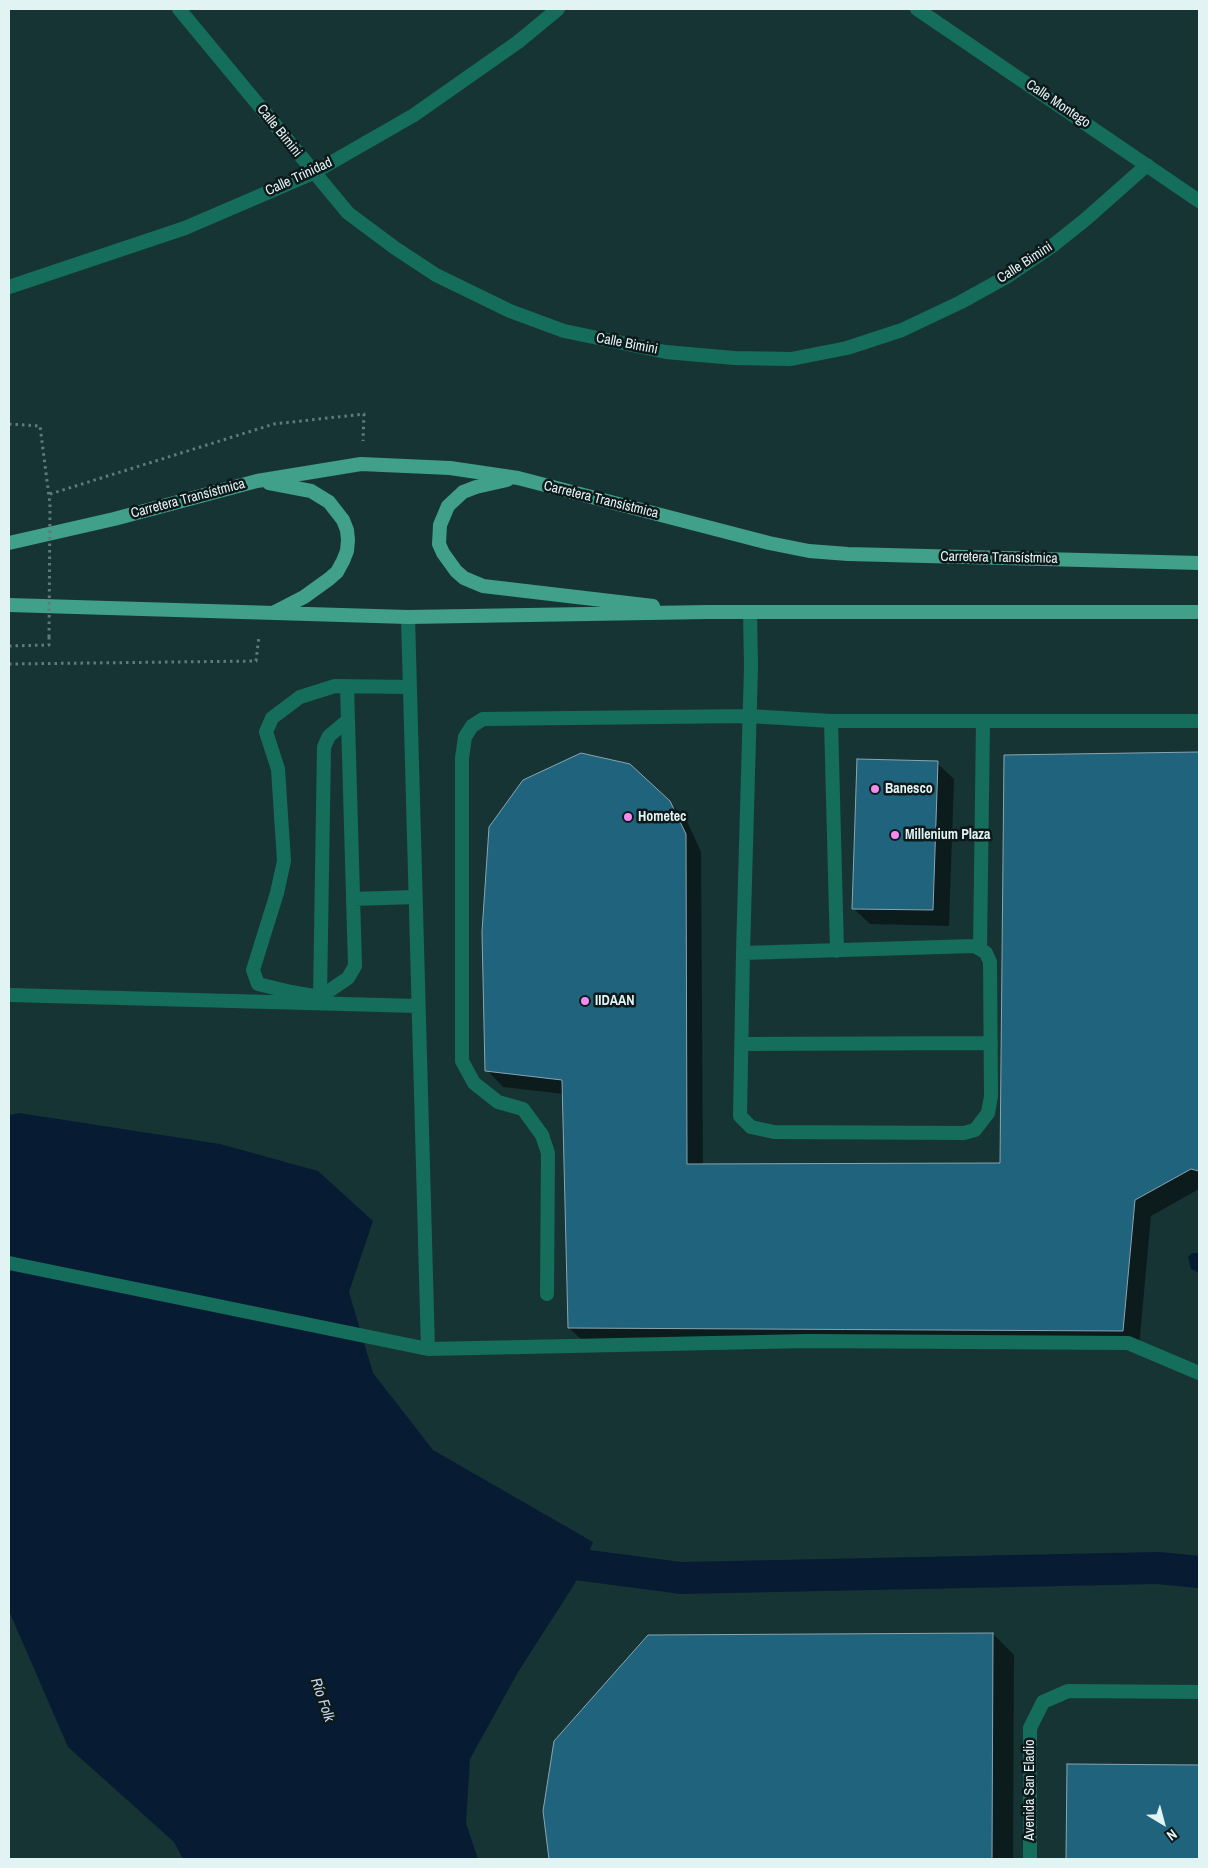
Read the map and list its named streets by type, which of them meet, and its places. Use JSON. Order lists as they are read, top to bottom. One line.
{"streets":{"main road":["Carretera Transístmica"],"street":["Calle Montego","Calle Bimini","Calle Trinidad","Avenida San Eladio"]},"crossings":[["Calle Montego","Calle Bimini"],["Calle Bimini","Calle Trinidad"]],"water":["Río Folk"],"places":["Banesco","Hometec","Millenium Plaza","IIDAAN"],"north":"bottom right"}
